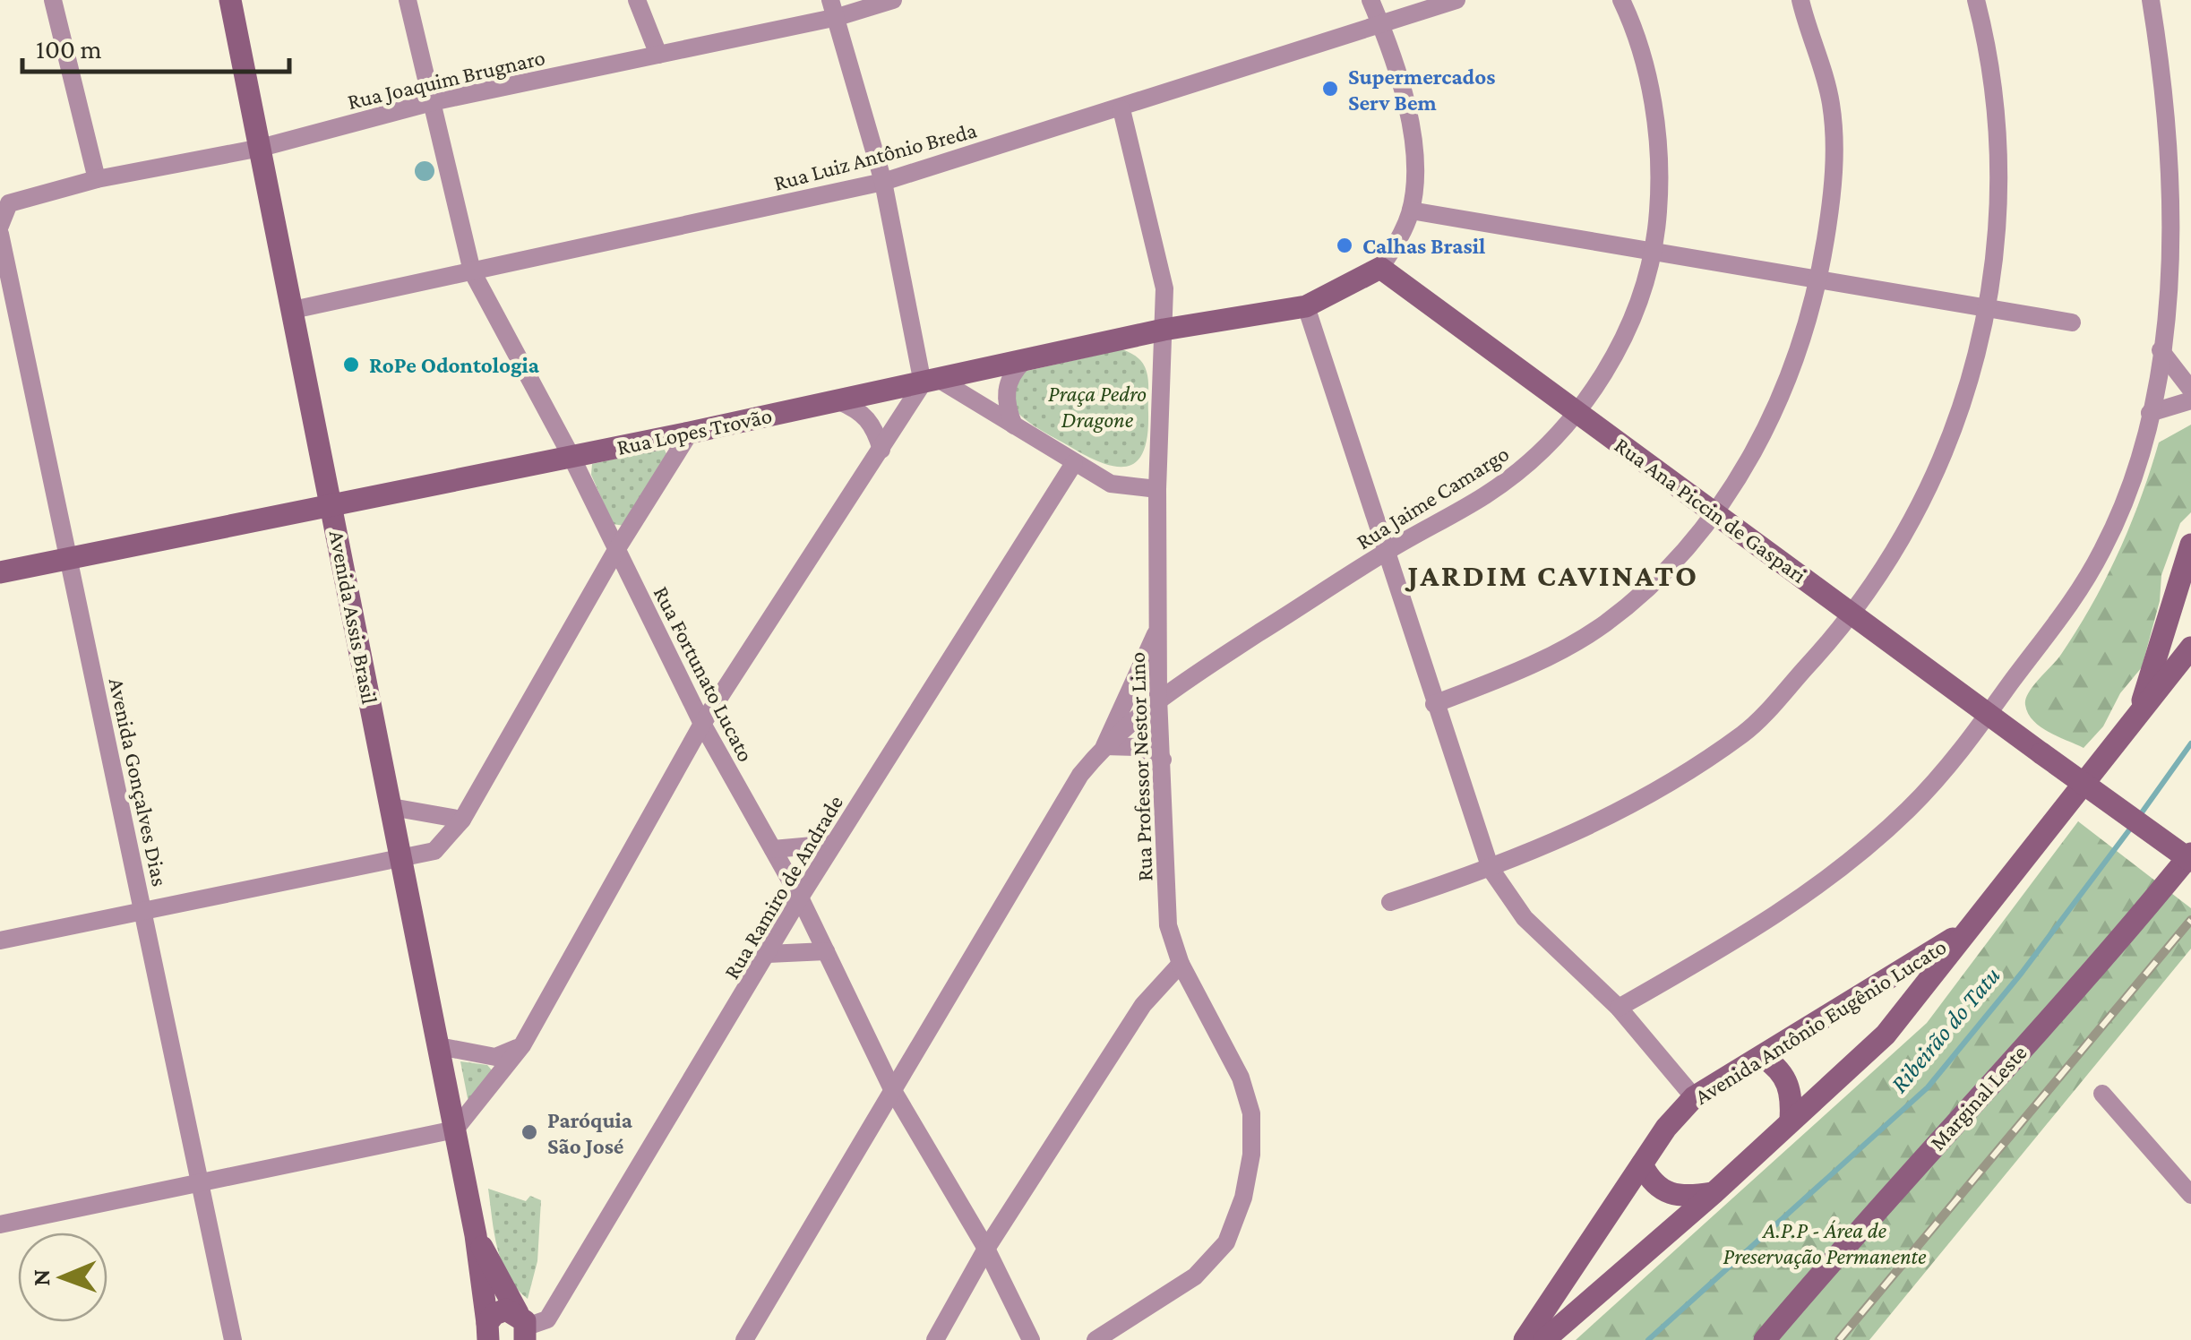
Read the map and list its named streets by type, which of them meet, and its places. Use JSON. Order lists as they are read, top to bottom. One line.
{"streets":{"main road":["Rua Lopes Trovão","Rua Ana Piccin de Gaspari","Avenida Assis Brasil","Avenida Antônio Eugênio Lucato","Marginal Leste"],"street":["Rua Joaquim Brugnaro","Rua Luiz Antônio Breda","Rua Jaime Camargo","Rua Fortunato Lucato","Rua Professor Nestor Lino","Avenida Gonçalves Dias","Rua Ramiro de Andrade"]},"crossings":[["Rua Joaquim Brugnaro","Avenida Assis Brasil"],["Rua Joaquim Brugnaro","Rua Fortunato Lucato"],["Rua Luiz Antônio Breda","Avenida Assis Brasil"],["Rua Luiz Antônio Breda","Rua Fortunato Lucato"],["Rua Luiz Antônio Breda","Rua Professor Nestor Lino"],["Rua Lopes Trovão","Rua Ana Piccin de Gaspari"],["Rua Lopes Trovão","Avenida Assis Brasil"],["Rua Lopes Trovão","Rua Fortunato Lucato"],["Rua Lopes Trovão","Rua Professor Nestor Lino"],["Rua Lopes Trovão","Avenida Gonçalves Dias"],["Rua Jaime Camargo","Rua Ana Piccin de Gaspari"],["Rua Jaime Camargo","Rua Professor Nestor Lino"],["Avenida Assis Brasil","Rua Ramiro de Andrade"],["Rua Fortunato Lucato","Rua Ramiro de Andrade"]],"districts":["JARDIM CAVINATO"],"water":["Ribeirão do Tatu"],"parks":["Praça Pedro Dragone","A.P.P - Área de Preservação Permanente"],"places":["Supermercados Serv Bem","Calhas Brasil","RoPe Odontologia","Paróquia São José"],"scale_bar":"100 m","north":"left"}
